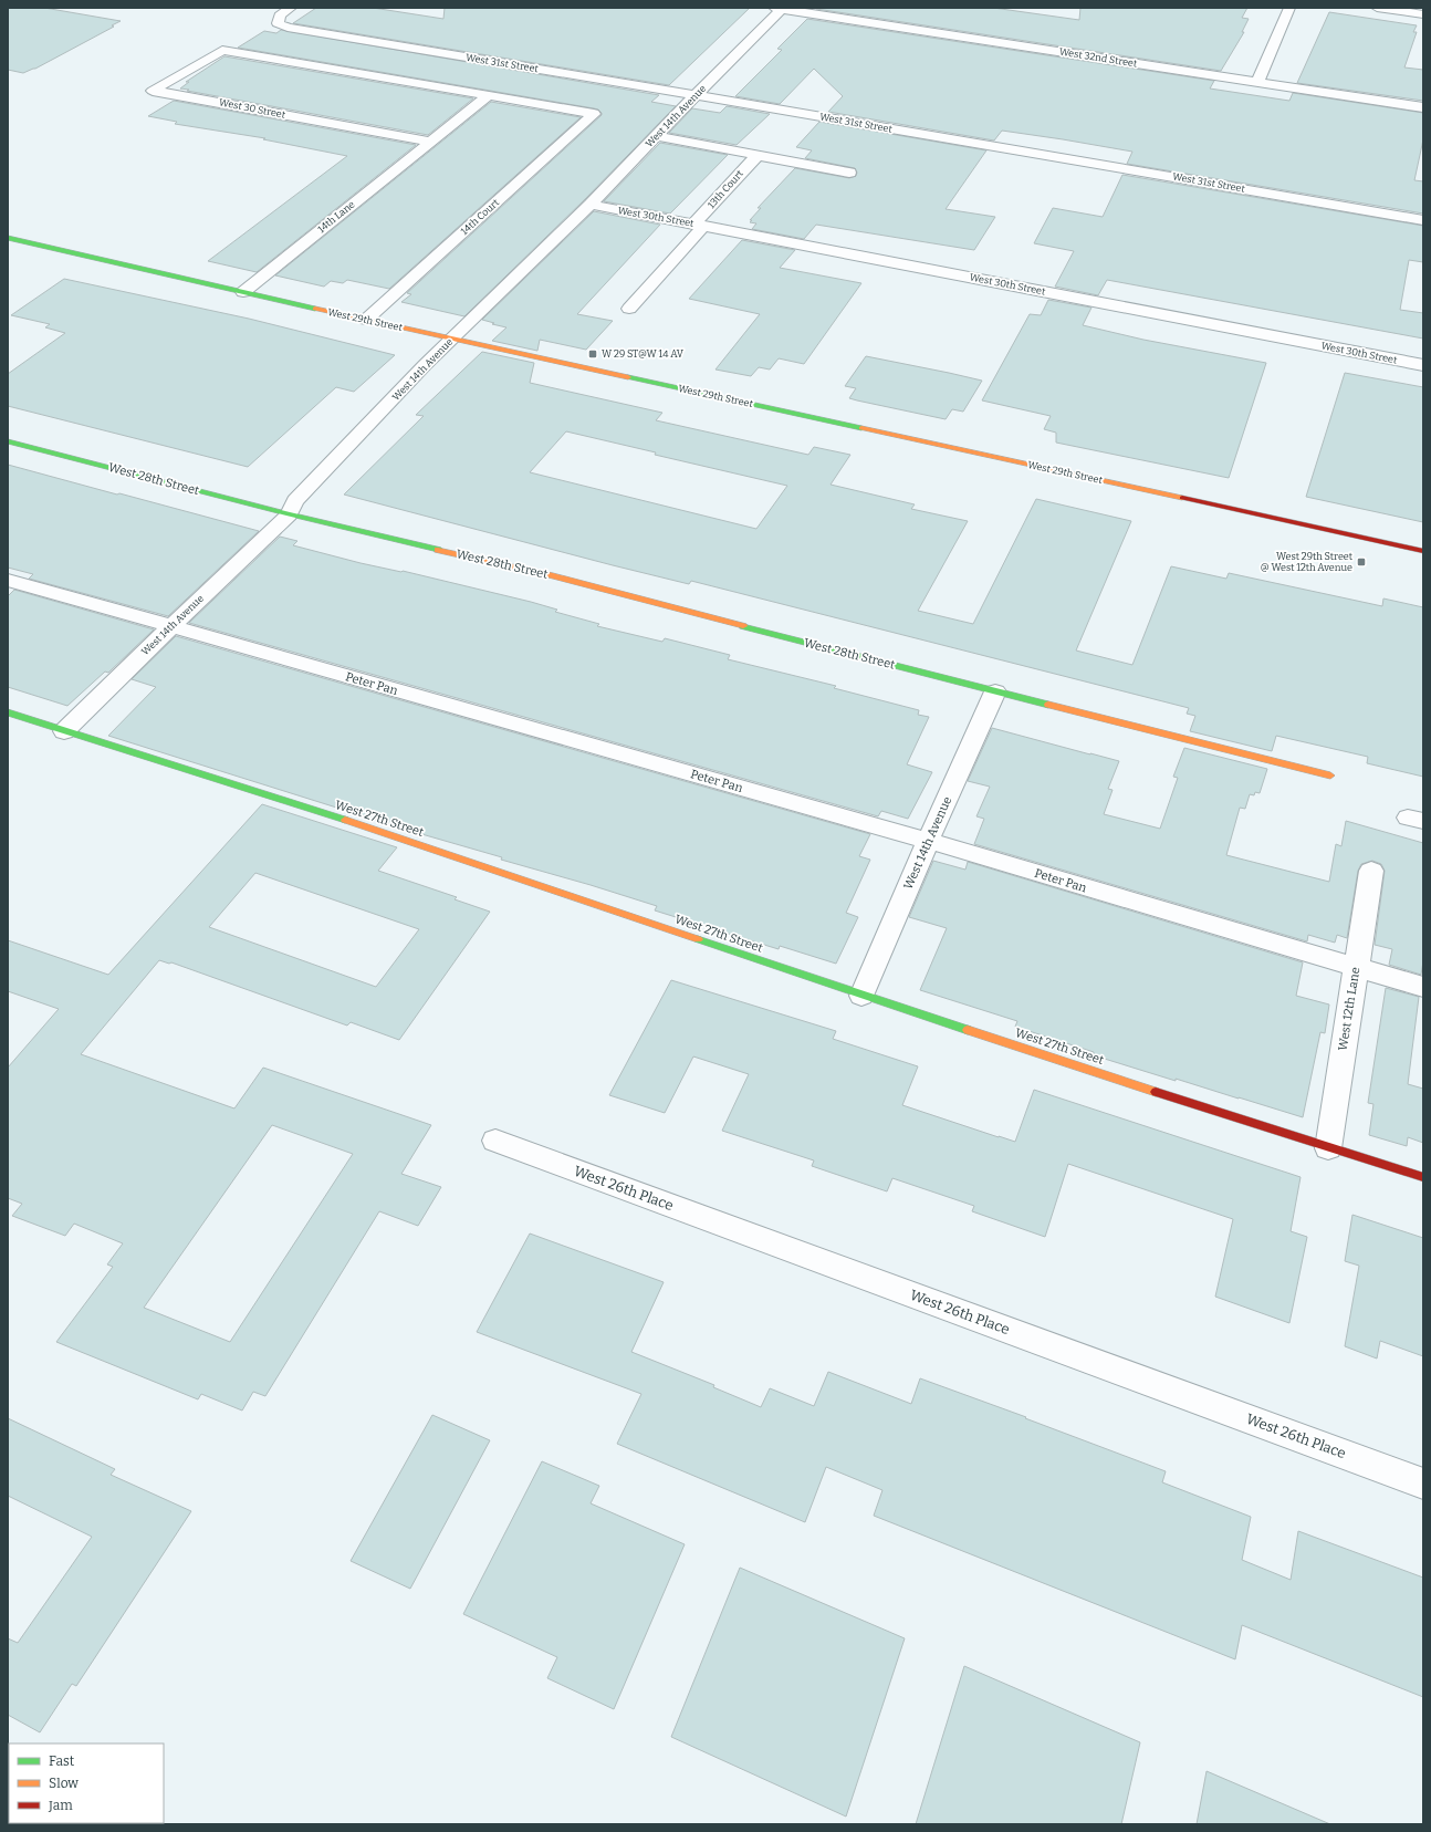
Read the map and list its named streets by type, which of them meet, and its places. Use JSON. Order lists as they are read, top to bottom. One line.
{"streets":{"street":["West 32nd Street","West 31st Street","West 30 Street","West 14th Avenue","13th Court","14th Lane","14th Court","West 30th Street","West 29th Street","West 28th Street","Peter Pan","West 27th Street","West 12th Lane","West 26th Place"]},"crossings":[["West 32nd Street","West 14th Avenue"],["West 31st Street","West 14th Avenue"],["West 30 Street","14th Lane"],["West 30 Street","14th Court"],["West 14th Avenue","West 30th Street"],["West 14th Avenue","West 29th Street"],["West 14th Avenue","West 28th Street"],["West 14th Avenue","Peter Pan"],["West 14th Avenue","West 27th Street"],["13th Court","West 30th Street"],["14th Lane","14th Court"],["14th Lane","West 29th Street"],["14th Court","West 29th Street"],["Peter Pan","West 12th Lane"],["West 27th Street","West 12th Lane"]],"places":{"transit":["W 29 ST@W 14 AV","West 29th Street @ West 12th Avenue"]},"legend":["Fast","Slow","Jam"]}
